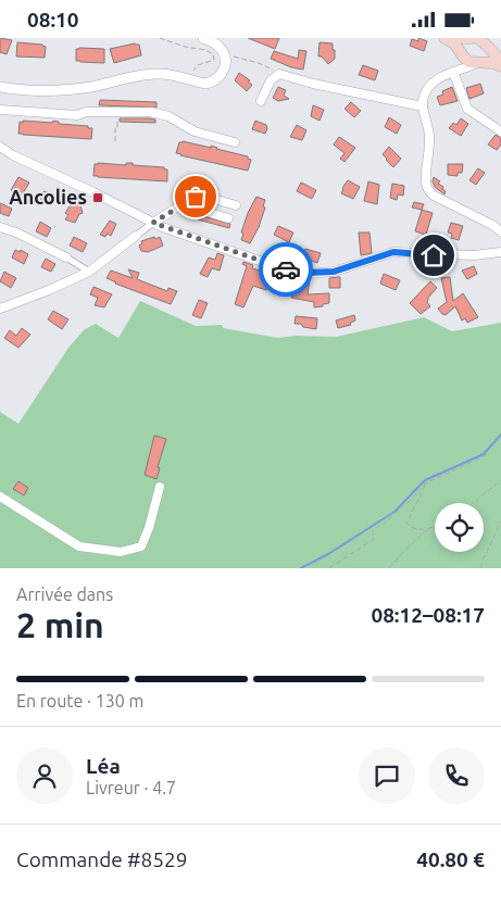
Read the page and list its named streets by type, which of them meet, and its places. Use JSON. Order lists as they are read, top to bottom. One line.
{"places":{"transit":["Ancolies"]},"page":{"status":"08:10","heading":["2 min","Arrivée dans","08:12–08:17"],"panel":["Léa","Livreur · 4.7","Commande #8529","40.80 €"],"bar":"En route · 130 m"}}
